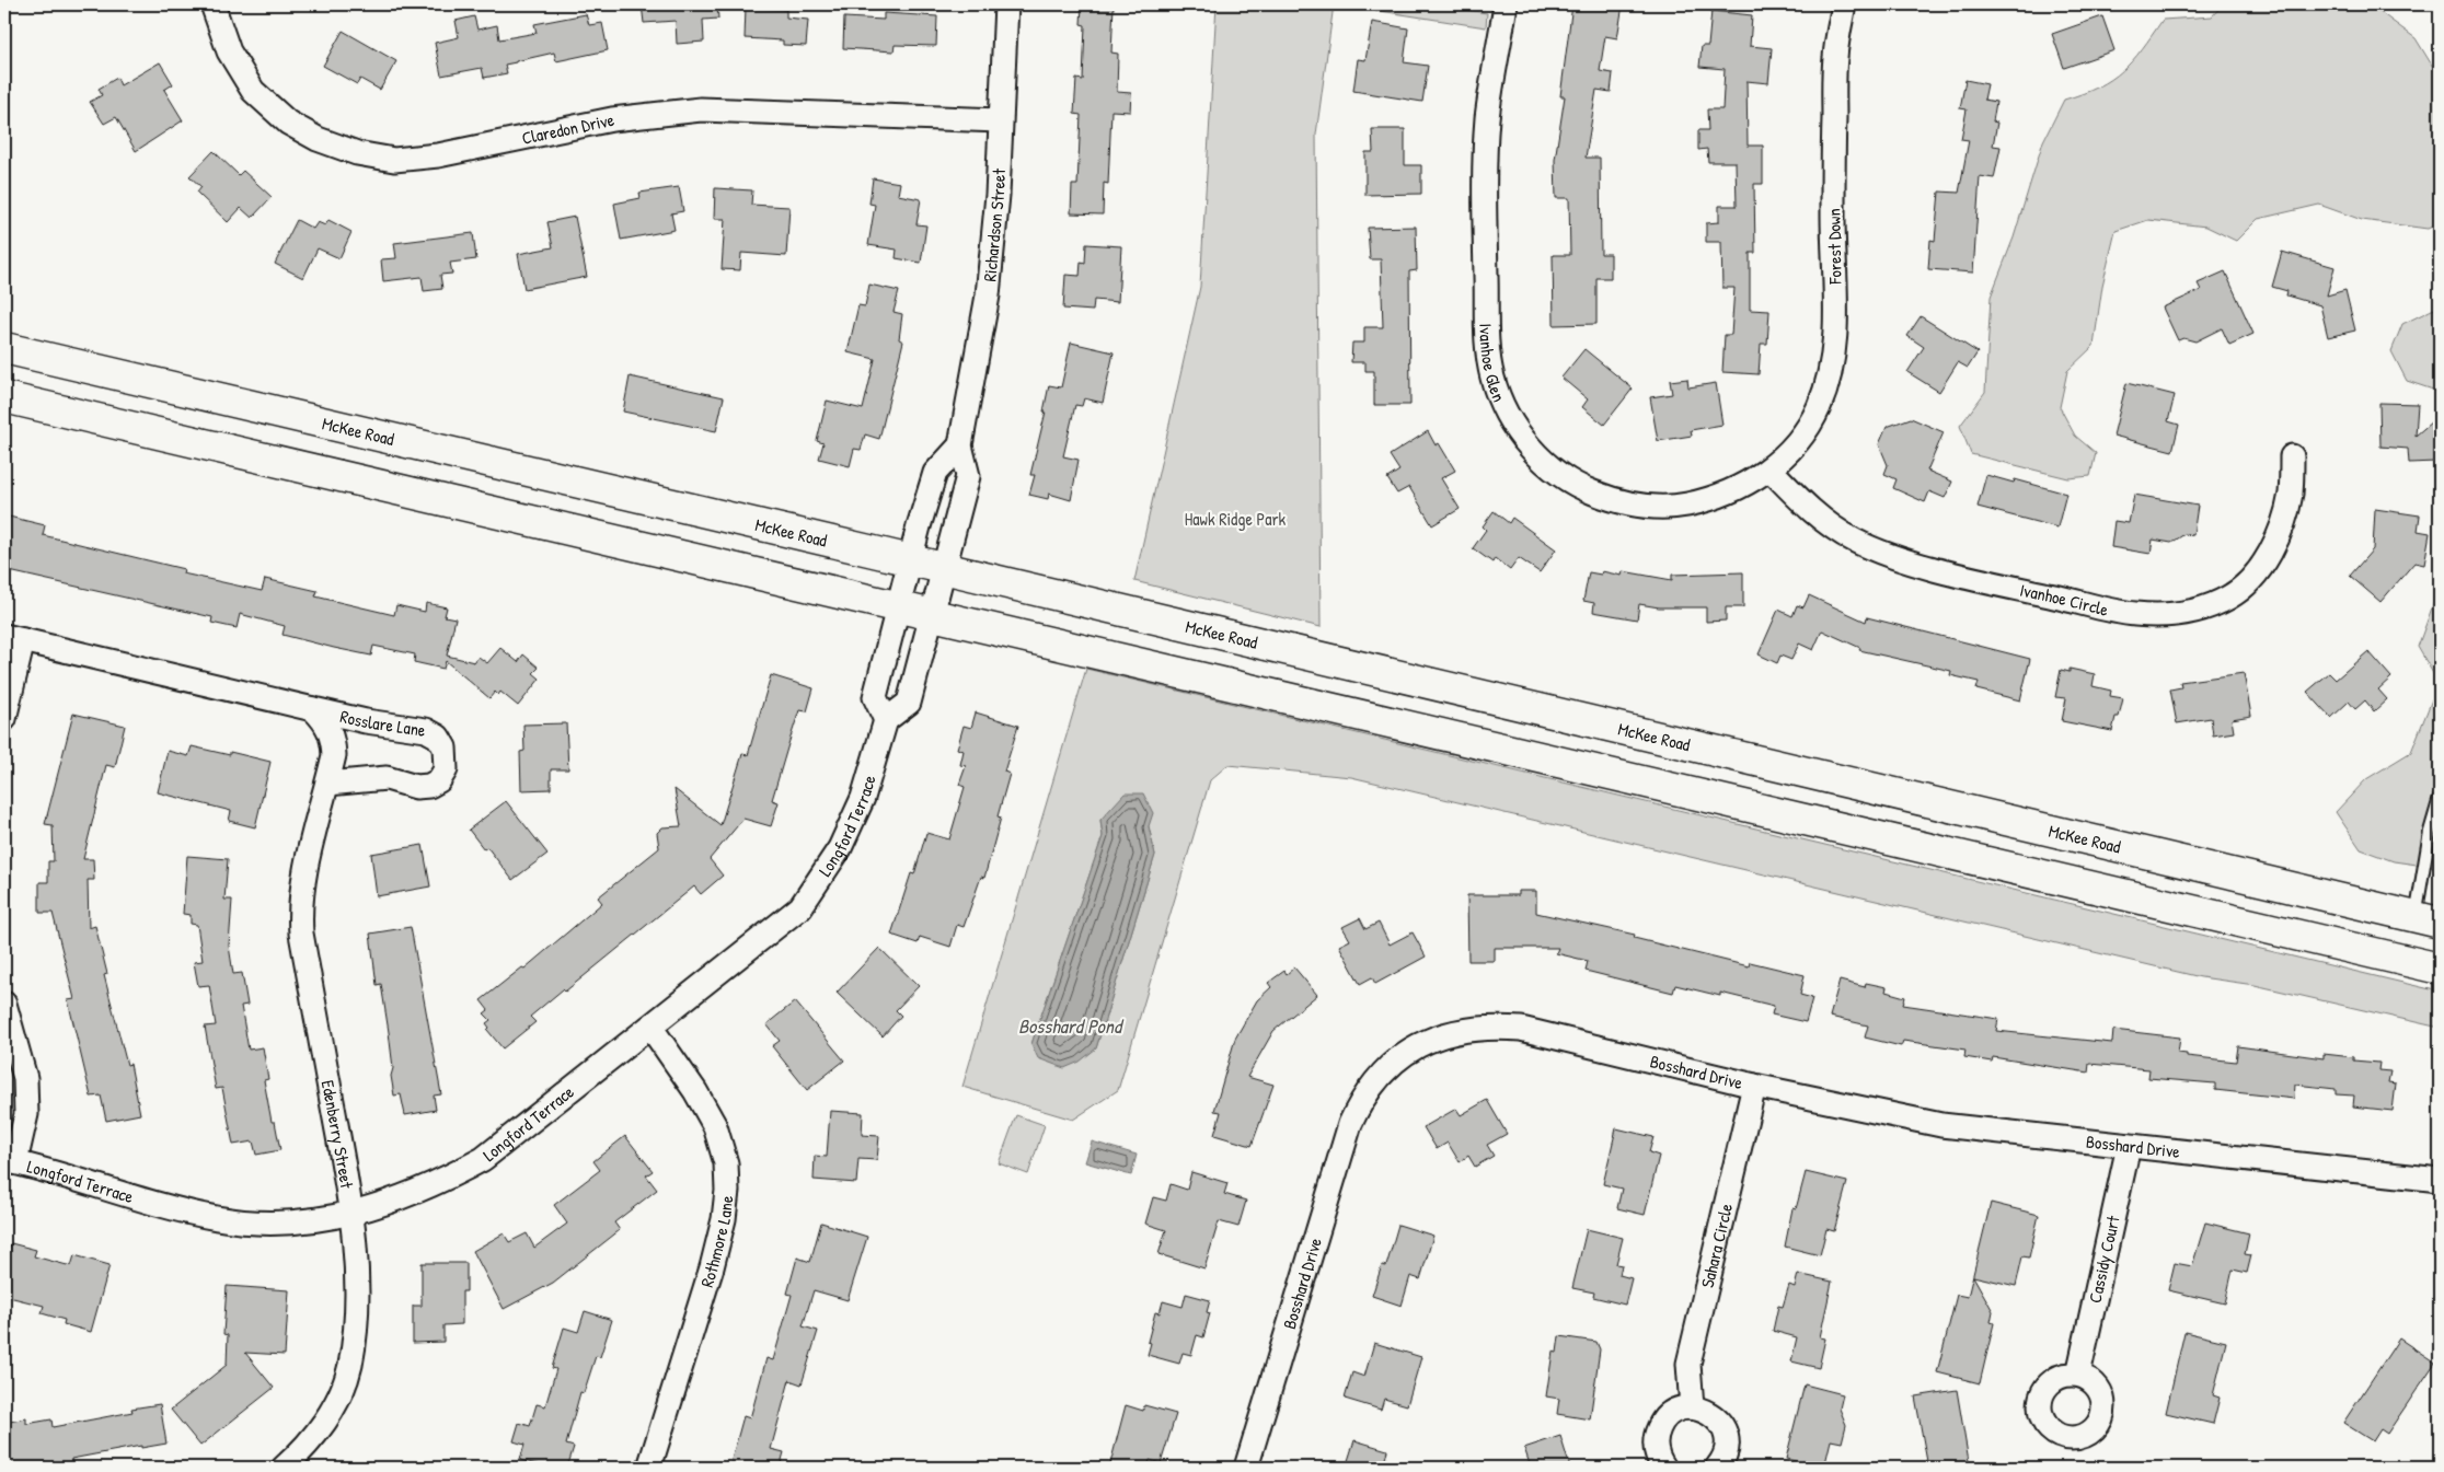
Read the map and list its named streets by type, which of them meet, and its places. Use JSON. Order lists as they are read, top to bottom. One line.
{"streets":{"main road":["McKee Road"],"street":["Claredon Drive","Richardson Street","Forest Down","Ivanhoe Glen","Ivanhoe Circle","Rosslare Lane","Longford Terrace","Bosshard Drive","Edenberry Street","Rothmore Lane","Sahara Circle","Cassidy Court"]},"crossings":[["Claredon Drive","Richardson Street"],["Richardson Street","McKee Road"],["Forest Down","Ivanhoe Glen"],["Forest Down","Ivanhoe Circle"],["Ivanhoe Glen","Ivanhoe Circle"],["Rosslare Lane","Edenberry Street"],["Longford Terrace","Edenberry Street"],["Longford Terrace","Rothmore Lane"],["Bosshard Drive","Sahara Circle"],["Bosshard Drive","Cassidy Court"]],"water":["Bosshard Pond"],"parks":["Hawk Ridge Park"]}
